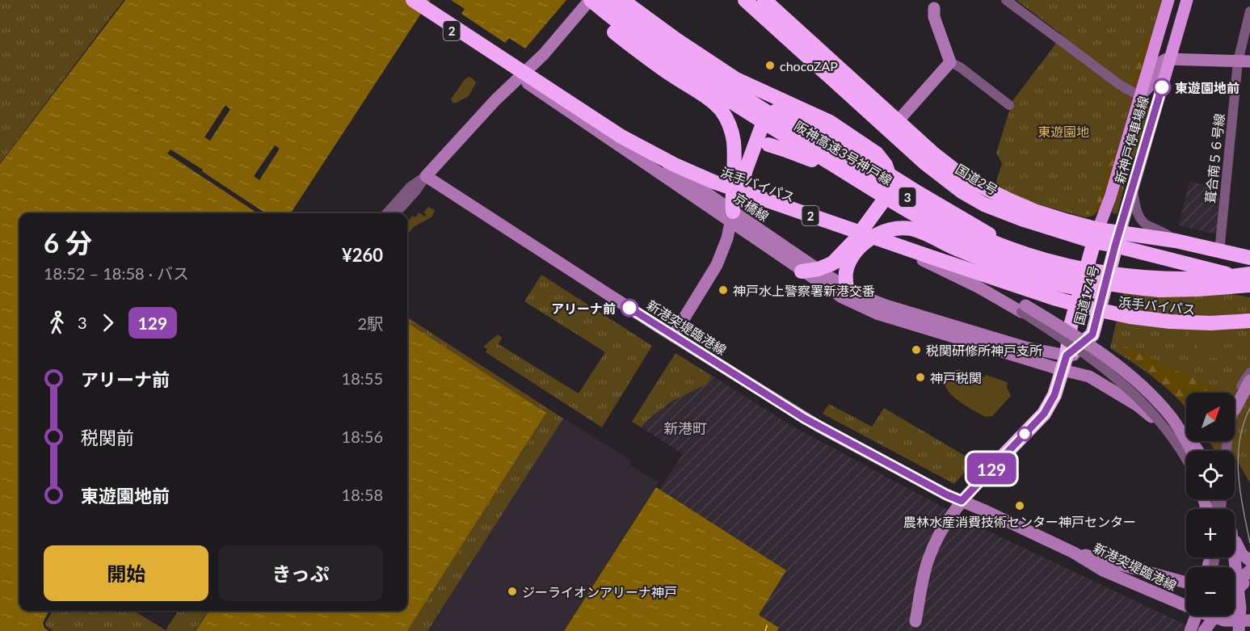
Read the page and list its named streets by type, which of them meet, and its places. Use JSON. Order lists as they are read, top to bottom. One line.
{"streets":{"highway":["2","阪神高速3号神戸線","国道2号","浜手バイパス","3","国道174号"],"main road":["新神戸停車場線"],"street":["葺合南５６号線","京橋線","新港突堤臨港線"]},"crossings":[["新神戸停車場線","国道2号"],["新神戸停車場線","国道174号"],["阪神高速3号神戸線","国道2号"],["阪神高速3号神戸線","3"],["葺合南５６号線","国道2号"],["国道2号","国道174号"],["3","京橋線"],["京橋線","国道174号"]],"districts":["新港町"],"parks":["東遊園地"],"places":["chocoZAP","東遊園地前","神戸水上警察署新港交番","アリーナ前","税関研修所神戸支所","神戸税関","農林水産消費技術センター神戸センター","ジーライオンアリーナ神戸"],"lines":["bus line 129"],"north":"top right","page":{"on_map":"129","heading":["6 分","18:52 – 18:58 · バス","¥260"],"legs":["3","129","2駅"],"list":[{"name":"アリーナ前","value":"18:55"},{"name":"税関前","value":"18:56"},{"name":"東遊園地前","value":"18:58"}],"map_buttons":["+","−"],"buttons":["開始","きっぷ"]}}
